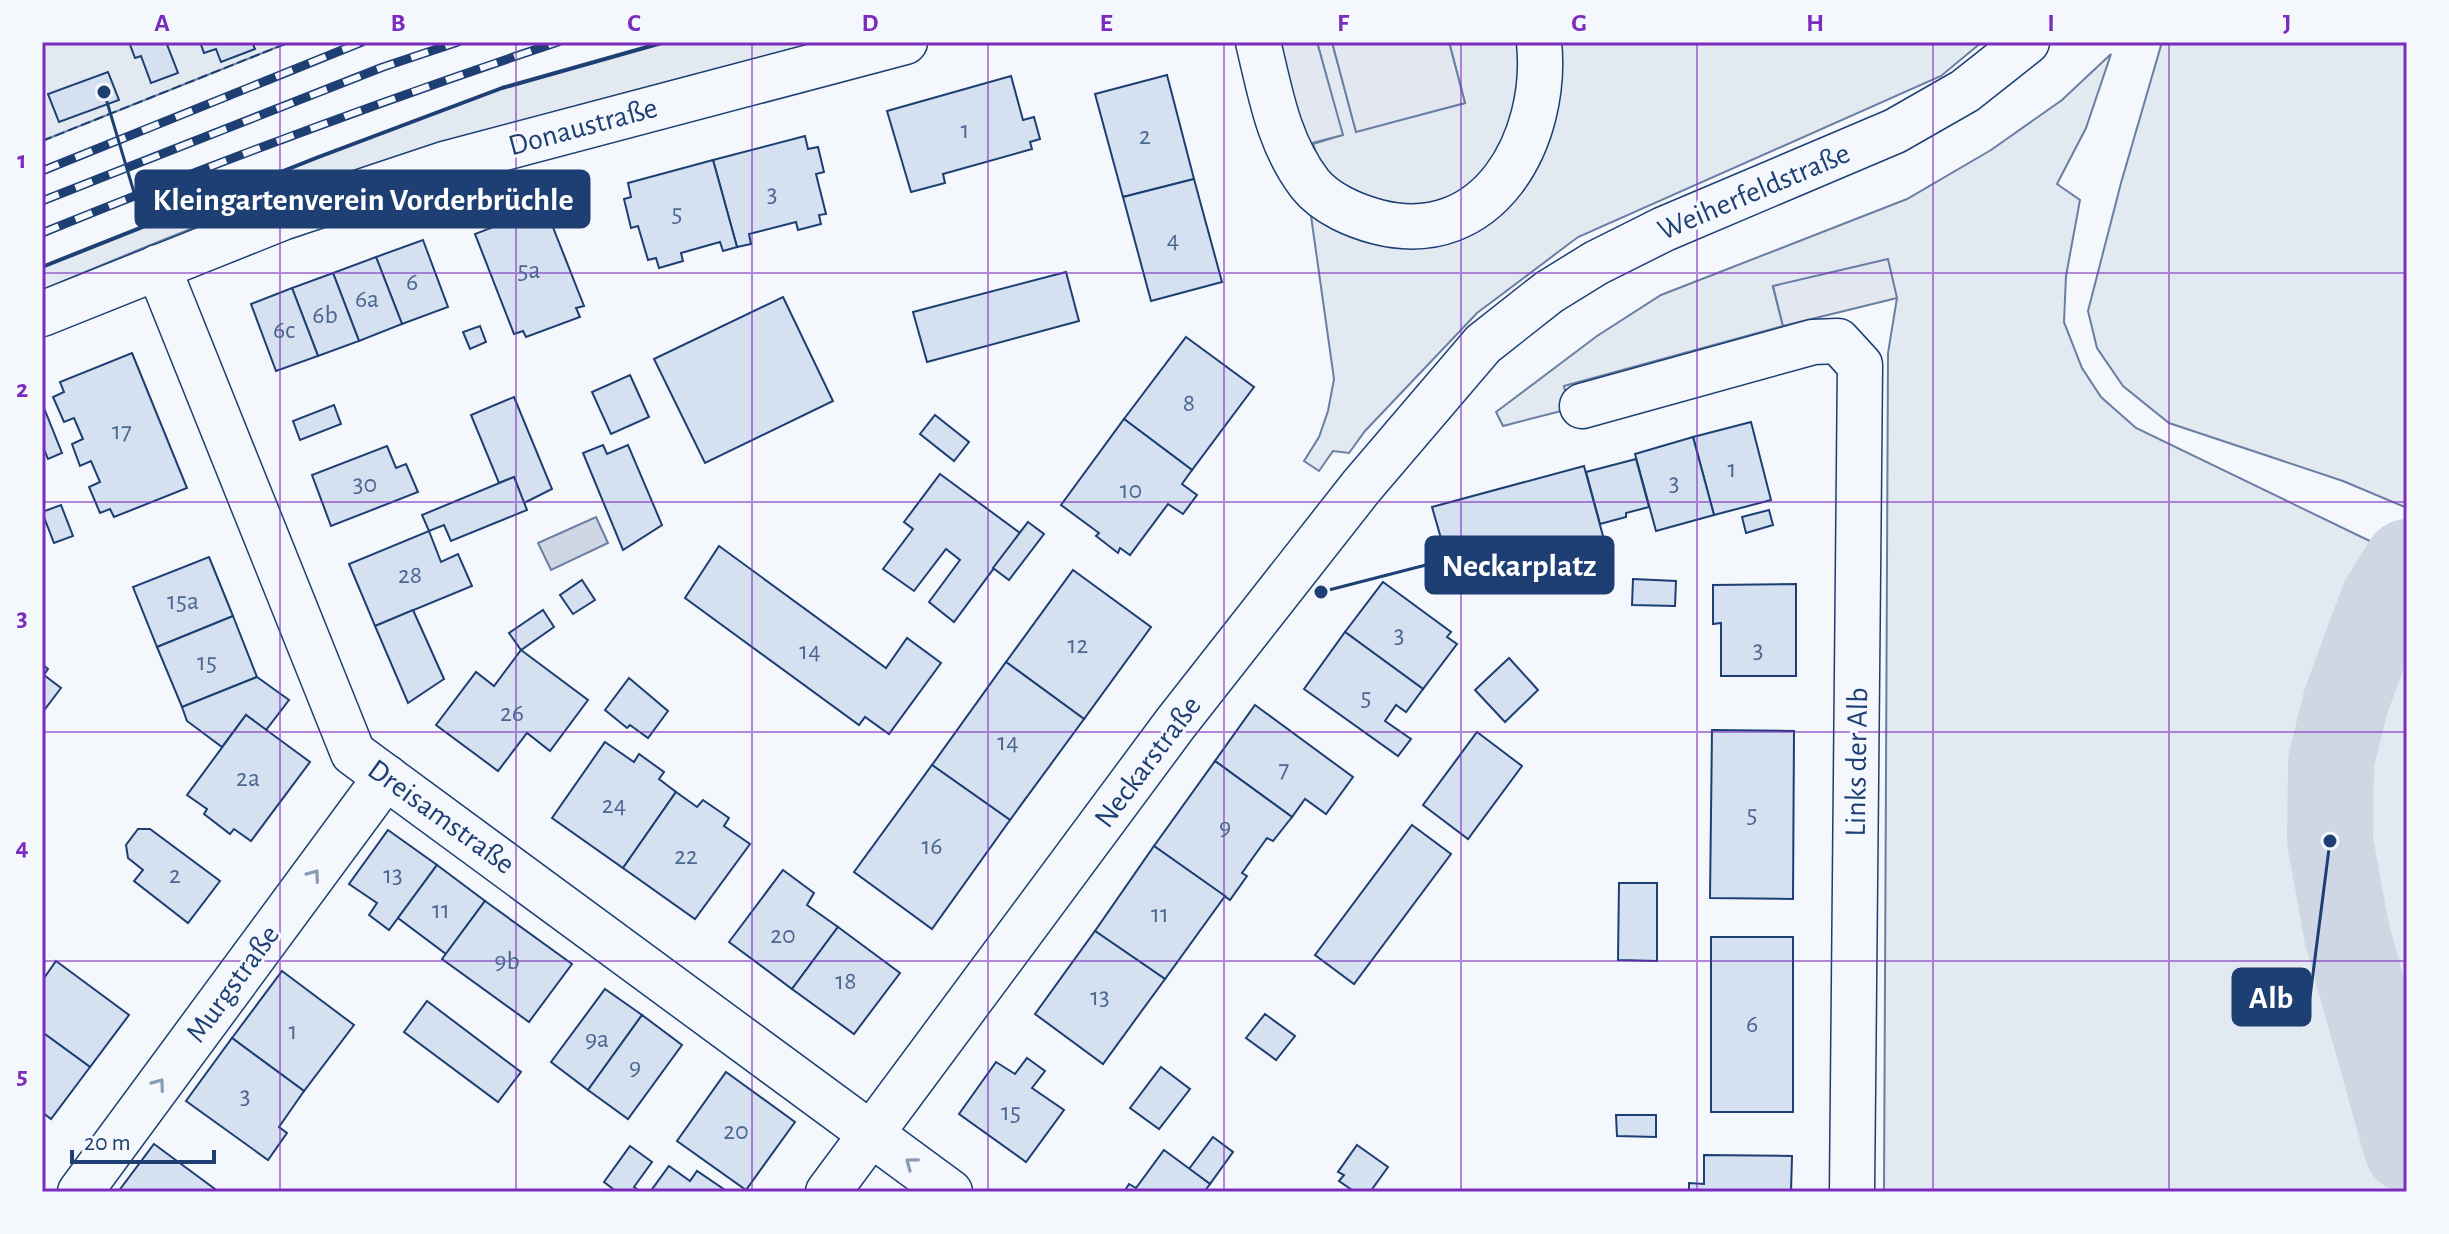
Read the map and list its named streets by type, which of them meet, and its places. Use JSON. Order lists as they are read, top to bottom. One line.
{"streets":{"street":["Donaustraße","Weiherfeldstraße","Neckarstraße","Links der Alb","Dreisamstraße","Murgstraße"]},"crossings":[["Donaustraße","Dreisamstraße"],["Weiherfeldstraße","Neckarstraße"],["Neckarstraße","Dreisamstraße"],["Dreisamstraße","Murgstraße"]],"one_way":["Murgstraße"],"places":["Kleingartenverein Vorderbrüchle","Neckarplatz","Alb"],"house_numbers":["1","2","3","5","4","5a","6","6a","6b","6c","8","17","1","3","30","10","28","15a","3","12","3","14","15","5","26","14","7","2a","24","5","9","16","22","2","13","11","11","20","9b","18","13","6","1","9a","9","3","15","20"],"scale_bar":"20 m","grid":{"columns":["A","B","C","D","E","F","G","H","I","J"],"rows":["1","2","3","4","5"]}}
